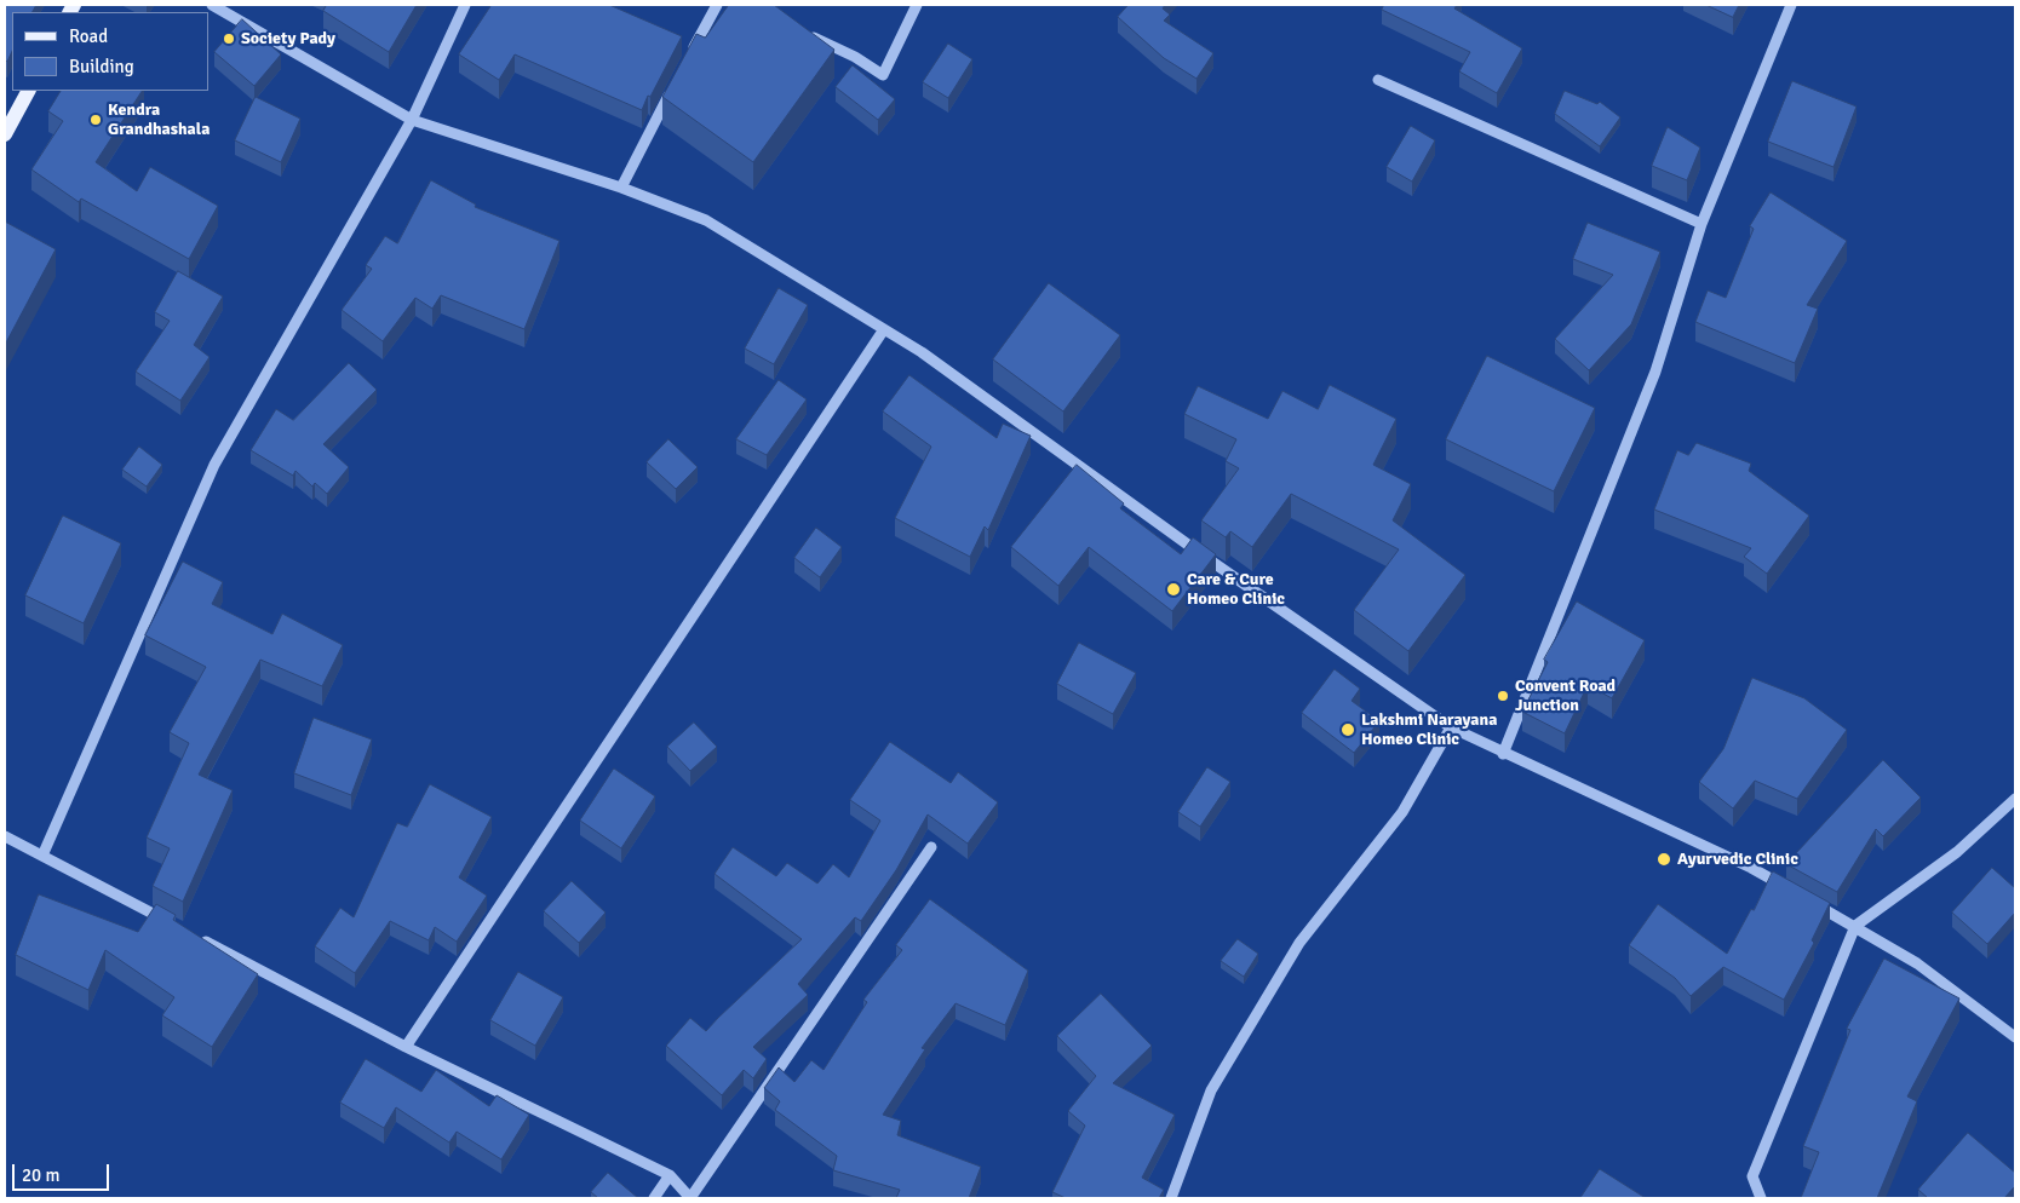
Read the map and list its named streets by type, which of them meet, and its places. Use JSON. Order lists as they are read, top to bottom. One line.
{"places":["Society Pady","Kendra Grandhashala","Care & Cure Homeo Clinic","Convent Road Junction","Lakshmi Narayana Homeo Clinic","Ayurvedic Clinic"],"legend":["Road","Building"],"scale_bar":"20 m"}
